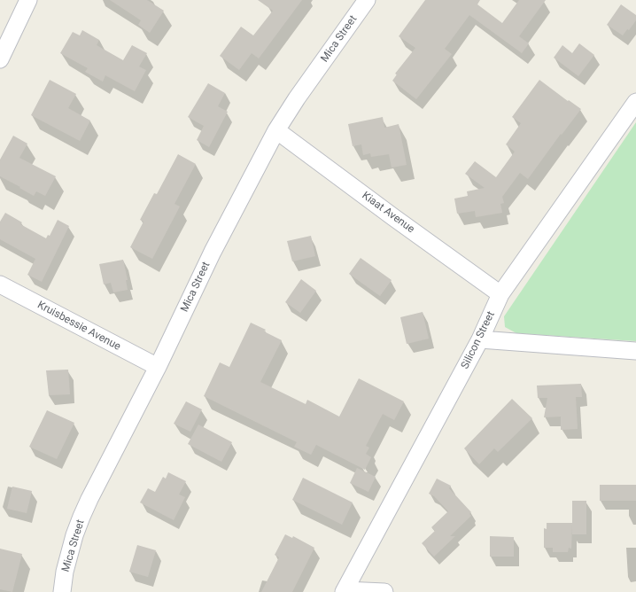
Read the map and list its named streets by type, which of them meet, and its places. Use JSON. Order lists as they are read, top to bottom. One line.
{"streets":{"street":["Mica Street","Kiaat Avenue","Kruisbessie Avenue","Silicon Street"]},"crossings":[["Mica Street","Kiaat Avenue"],["Mica Street","Kruisbessie Avenue"],["Kiaat Avenue","Silicon Street"]]}
